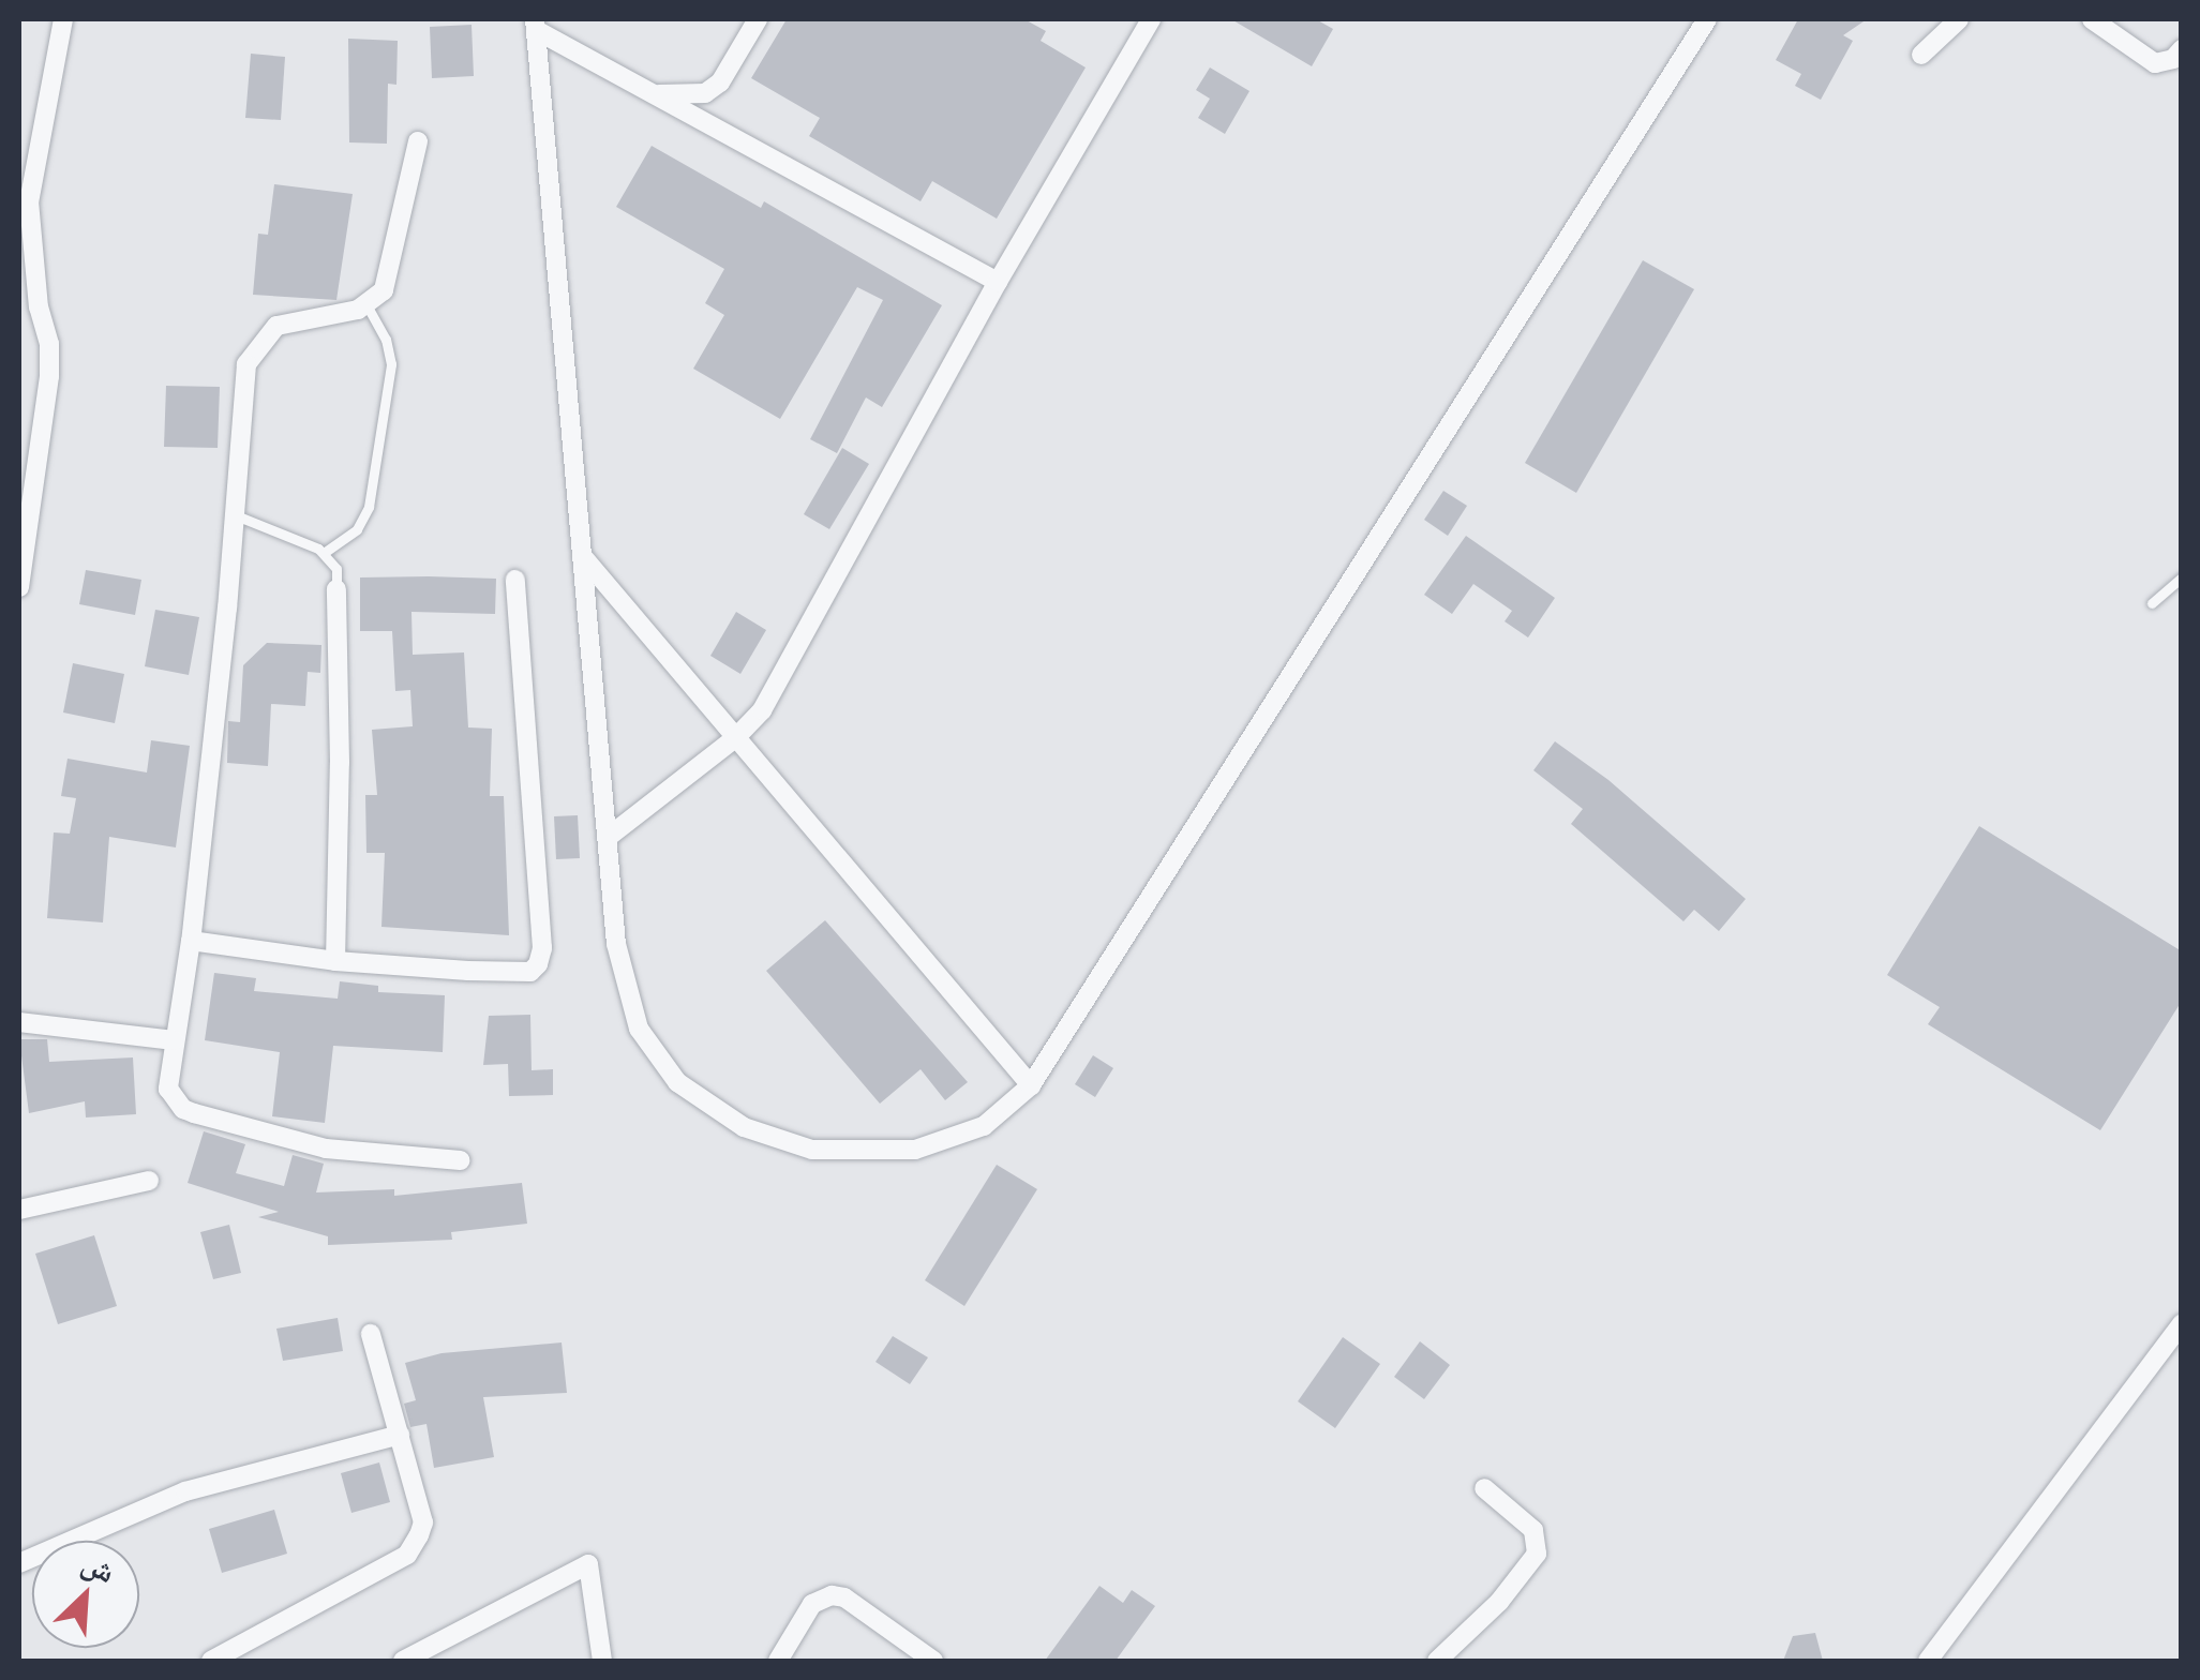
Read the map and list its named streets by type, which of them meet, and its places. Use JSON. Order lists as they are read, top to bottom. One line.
{"north":"top right"}
